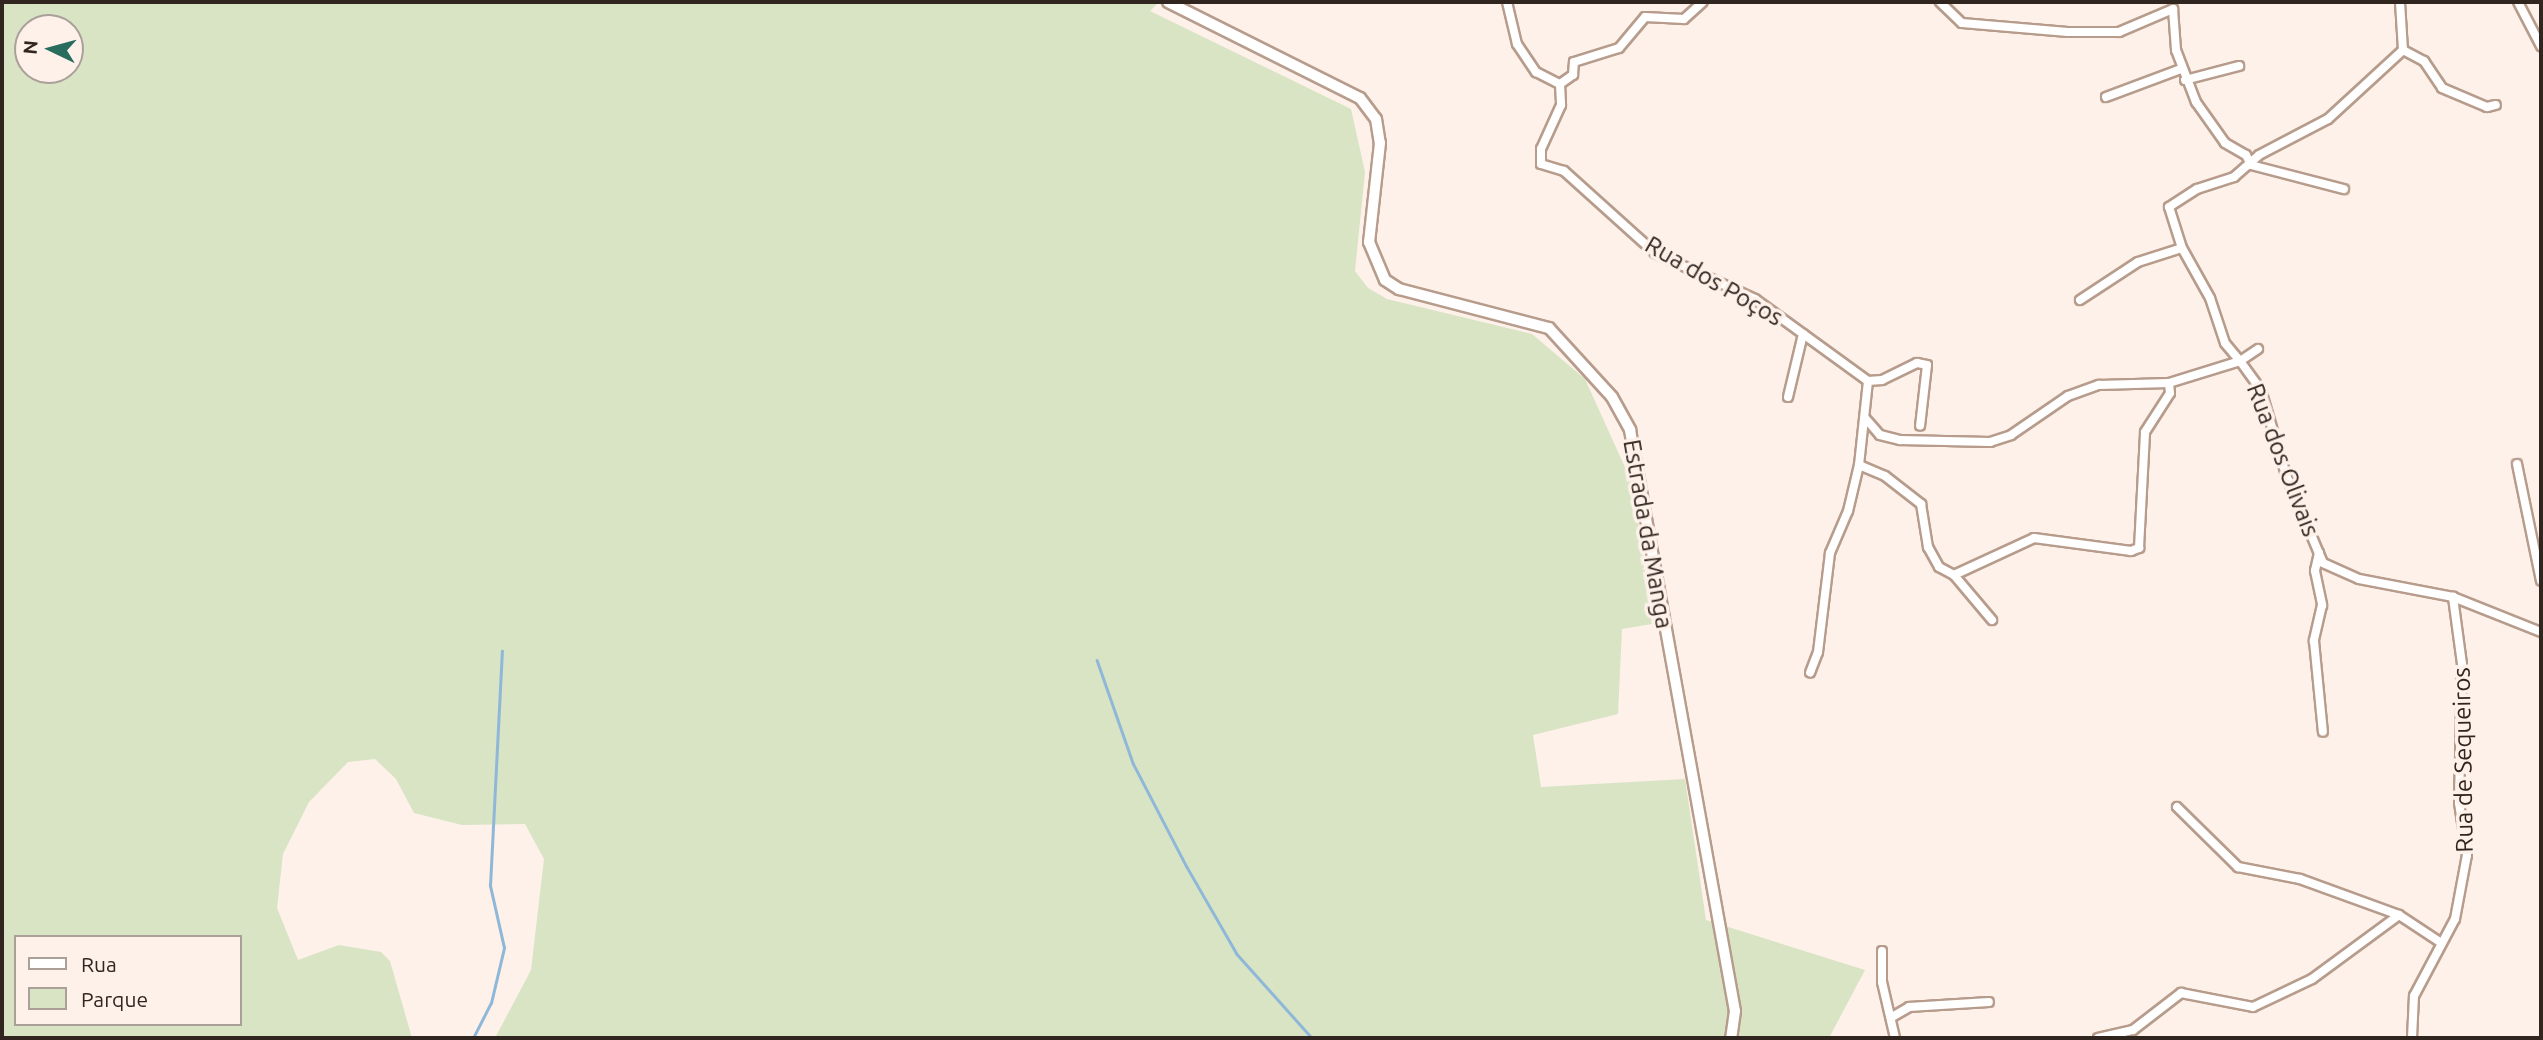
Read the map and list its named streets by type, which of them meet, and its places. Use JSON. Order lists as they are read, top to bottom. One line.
{"streets":{"street":["Rua dos Poços","Rua dos Olivais","Estrada da Manga","Rua de Sequeiros"]},"crossings":[["Rua dos Olivais","Rua de Sequeiros"]],"legend":["Rua","Parque"],"north":"left"}
